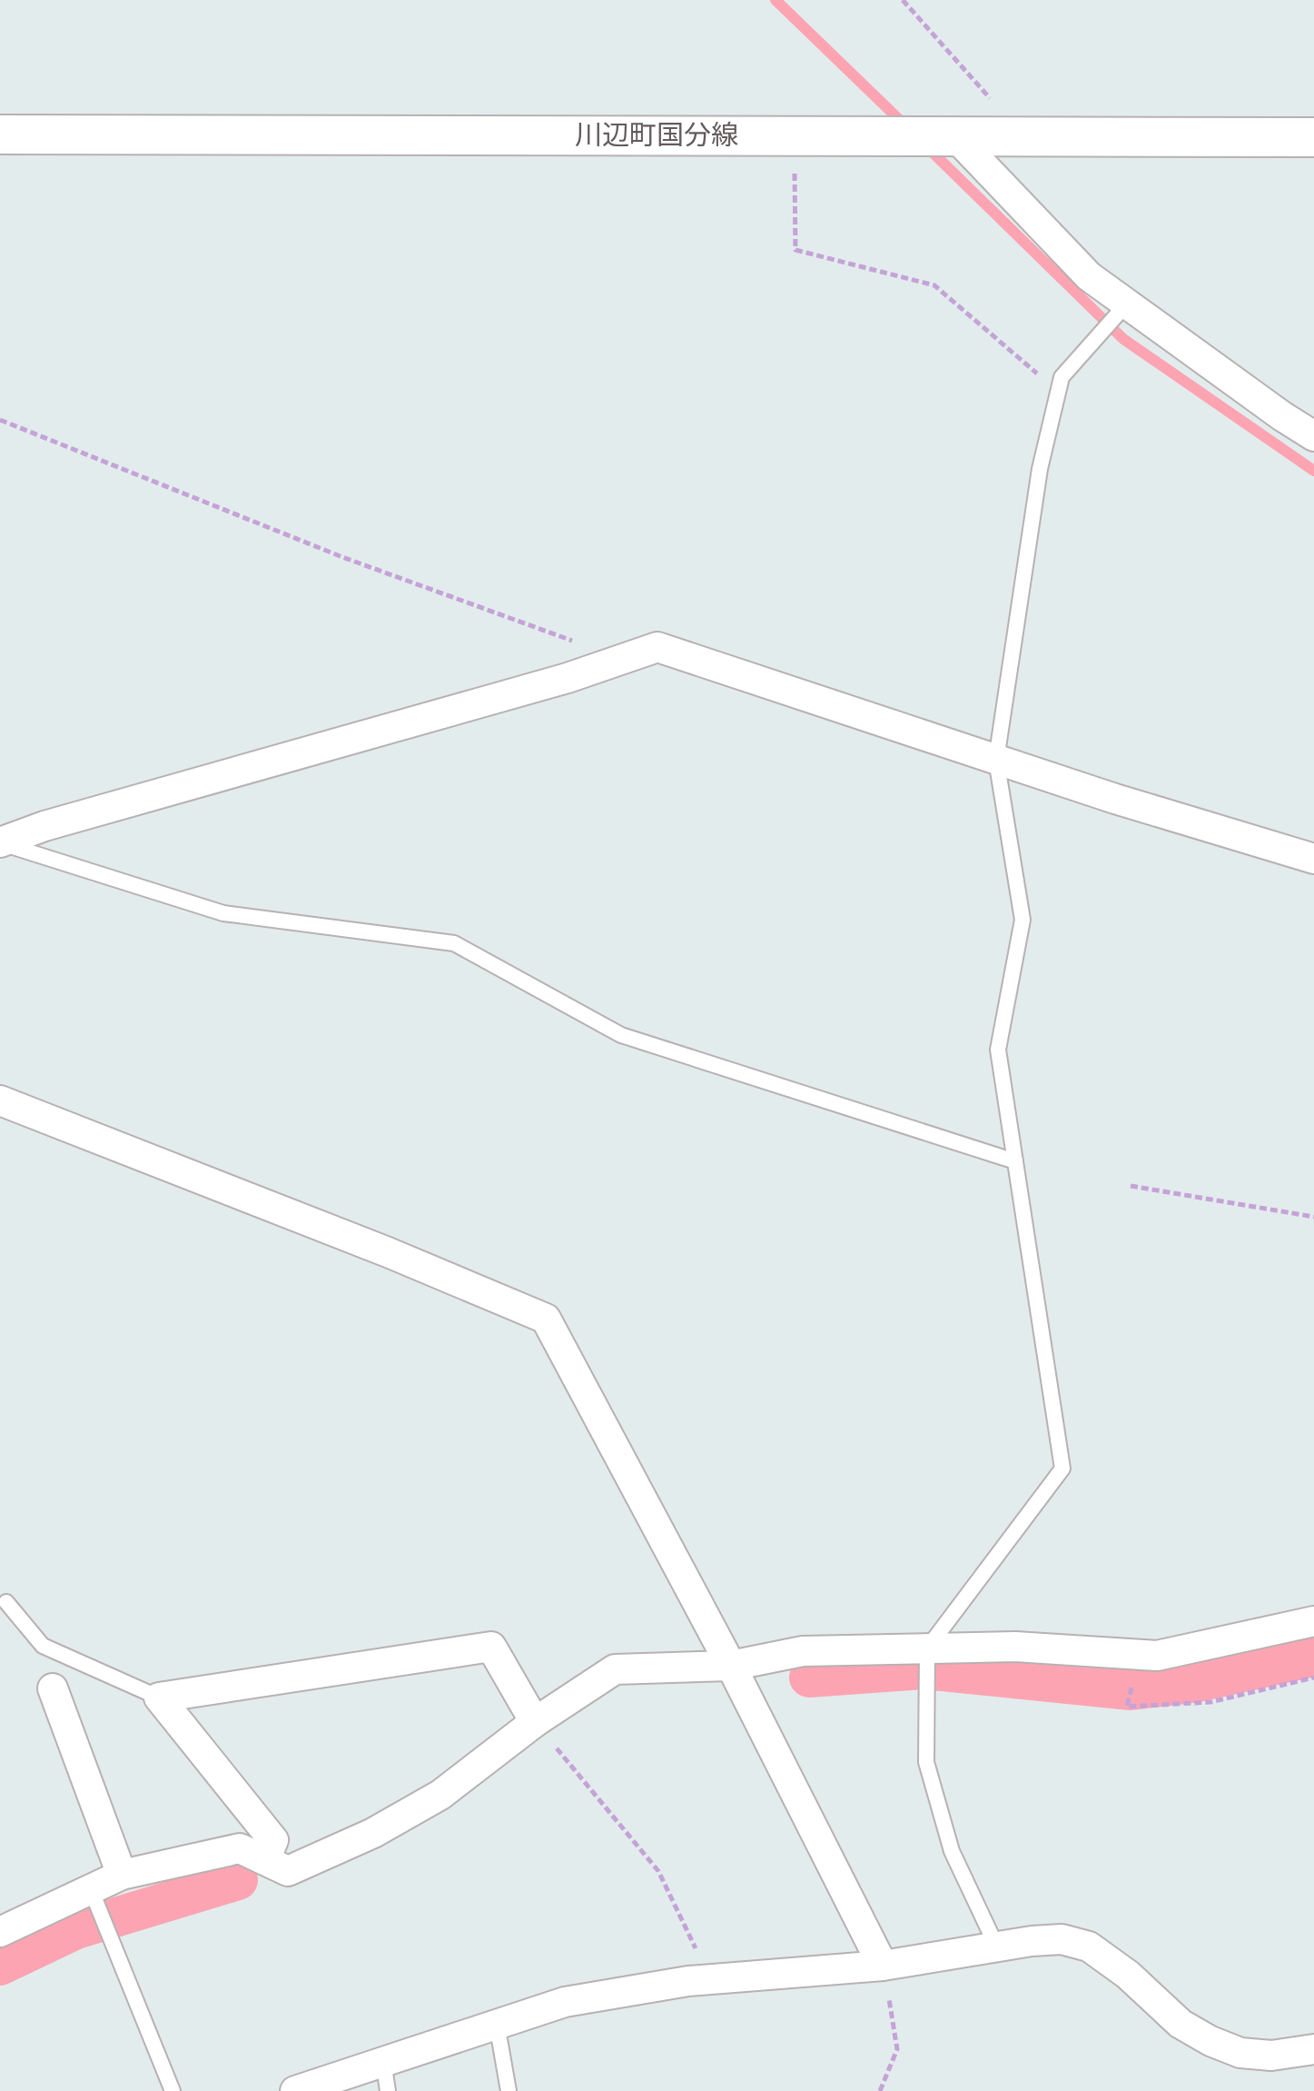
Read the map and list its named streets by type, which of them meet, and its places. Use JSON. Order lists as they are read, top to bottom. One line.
{"streets":{"street":["川辺町国分線"]}}
